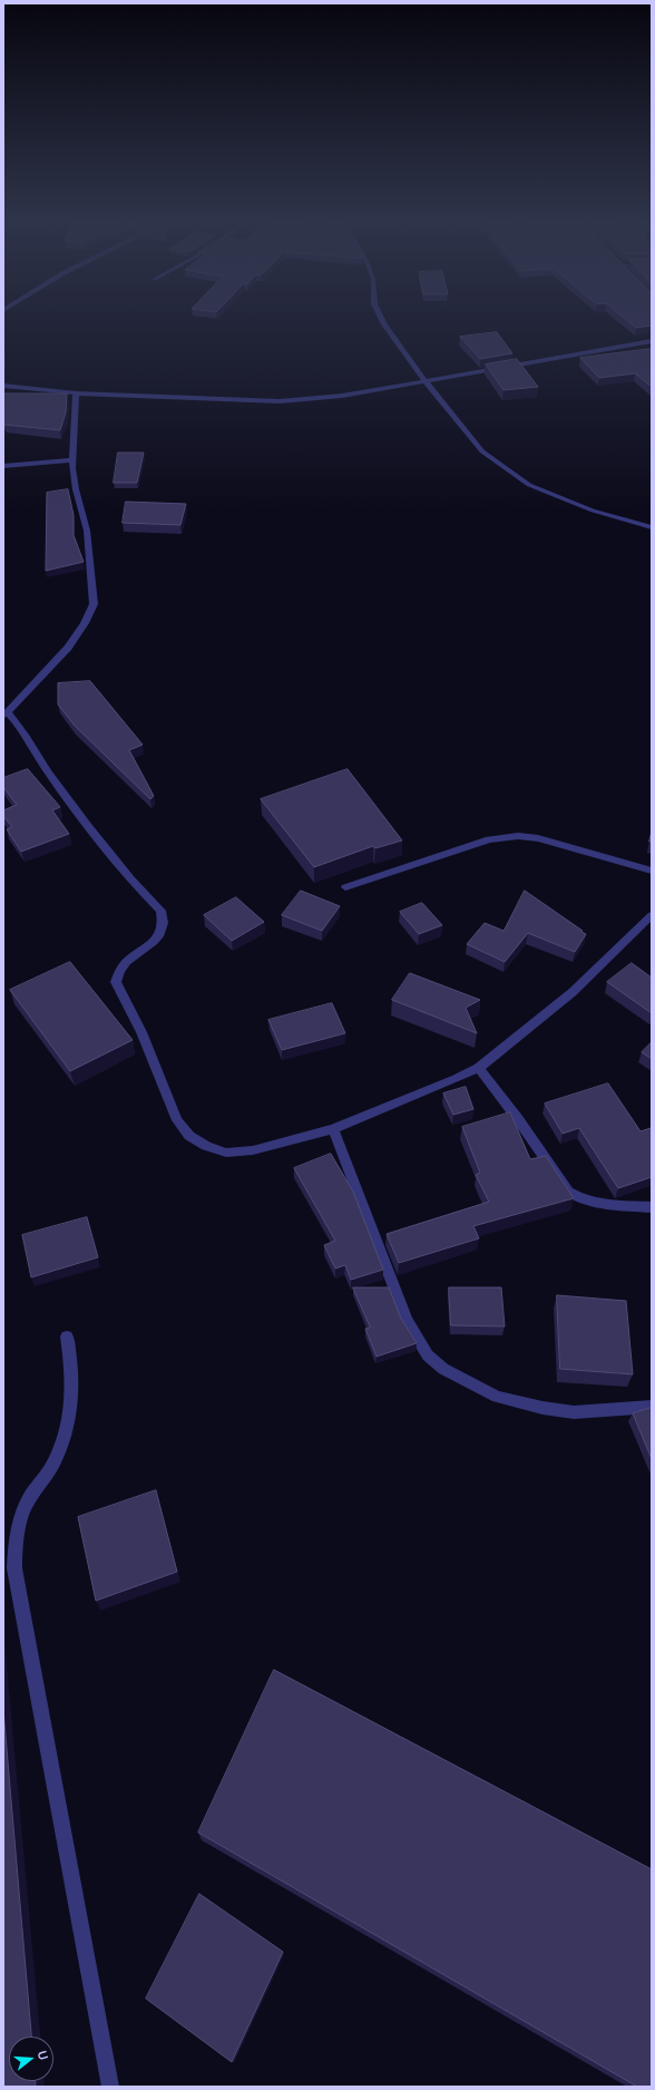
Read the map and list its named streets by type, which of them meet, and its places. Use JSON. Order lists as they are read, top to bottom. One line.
{"north":"right"}
